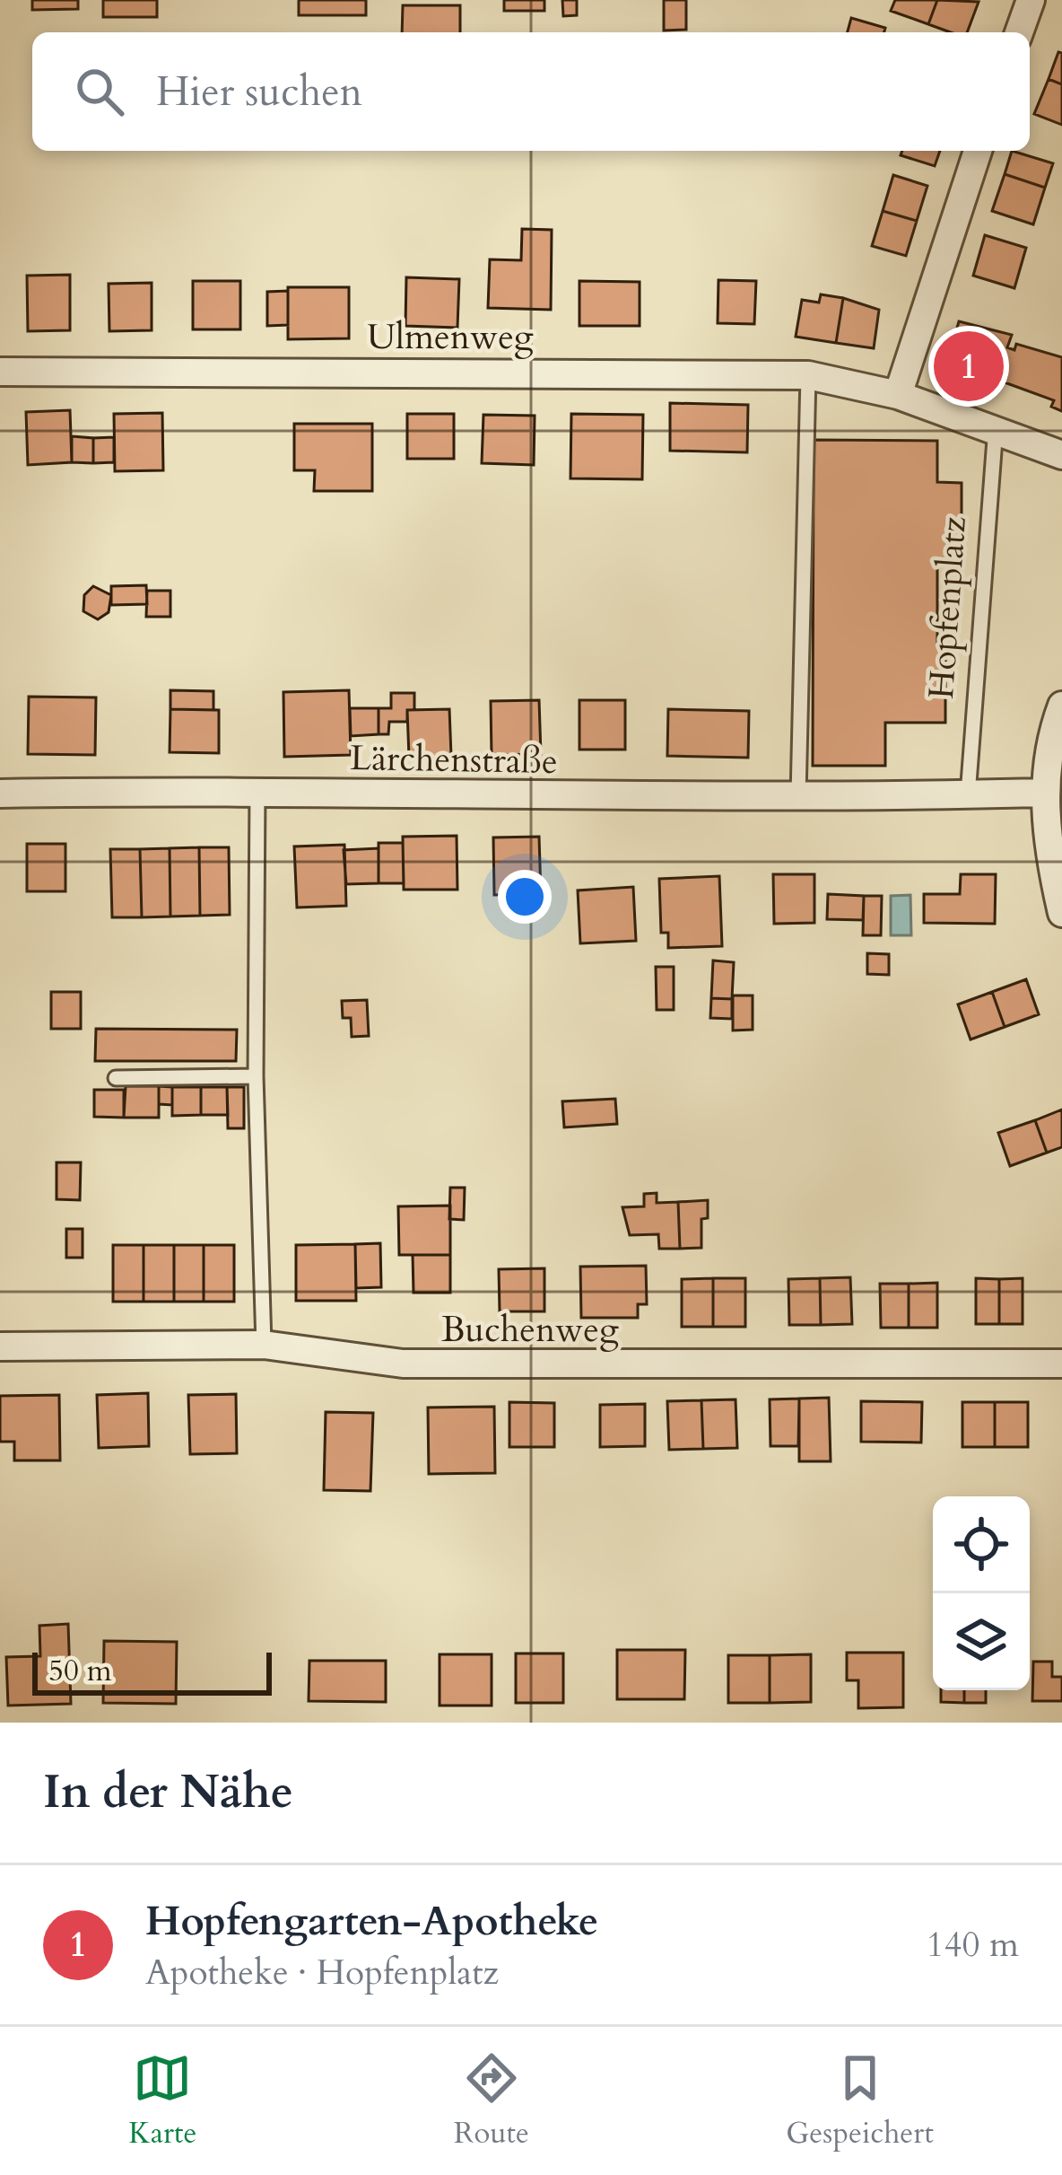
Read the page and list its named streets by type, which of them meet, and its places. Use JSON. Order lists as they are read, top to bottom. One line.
{"streets":{"street":["Ulmenweg","Lärchenstraße","Buchenweg"],"lane":["Hopfenplatz"]},"crossings":[["Hopfenplatz","Lärchenstraße"]],"scale_bar":"50 m","page":{"search":"Hier suchen","pins":"1","scale":"50 m","heading":"In der Nähe","list":[{"mark":"1","name":"Hopfengarten-Apotheke","note":"Apotheke · Hopfenplatz","value":"140 m"}],"nav":["Karte","Route","Gespeichert"]}}
